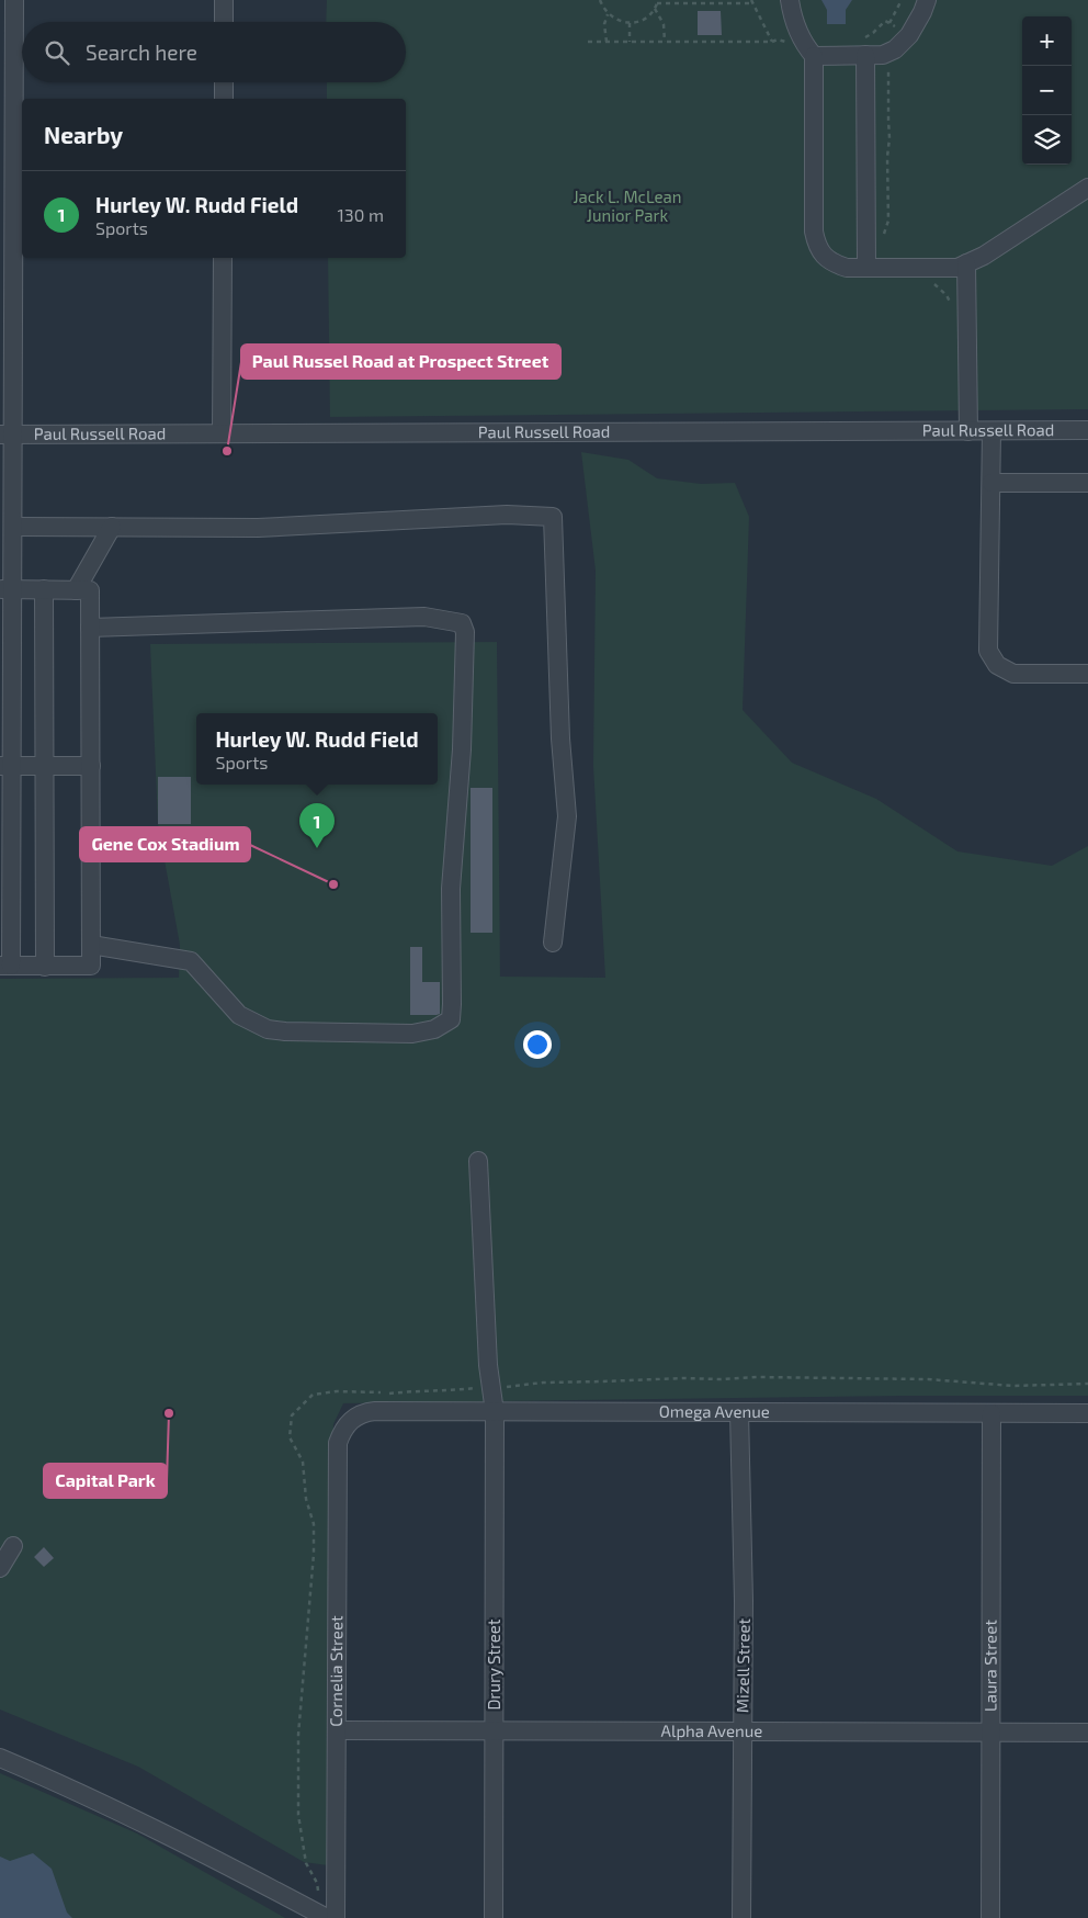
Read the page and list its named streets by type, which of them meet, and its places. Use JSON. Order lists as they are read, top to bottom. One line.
{"streets":{"street":["Paul Russell Road","Omega Avenue","Drury Street","Mizell Street","Laura Street","Cornelia Street","Alpha Avenue"]},"crossings":[["Omega Avenue","Drury Street"],["Omega Avenue","Mizell Street"],["Omega Avenue","Laura Street"],["Omega Avenue","Cornelia Street"],["Drury Street","Alpha Avenue"],["Mizell Street","Alpha Avenue"],["Laura Street","Alpha Avenue"],["Cornelia Street","Alpha Avenue"]],"parks":["Jack L. McLean Junior Park"],"places":["Paul Russel Road at Prospect Street","Gene Cox Stadium","Capital Park"],"page":{"map_buttons":["+","−"],"search":"Search here","heading":"Nearby","list":[{"mark":"1","name":"Hurley W. Rudd Field","note":"Sports","value":"130 m"}],"popup":["Hurley W. Rudd Field","Sports"],"pins":"1"}}
